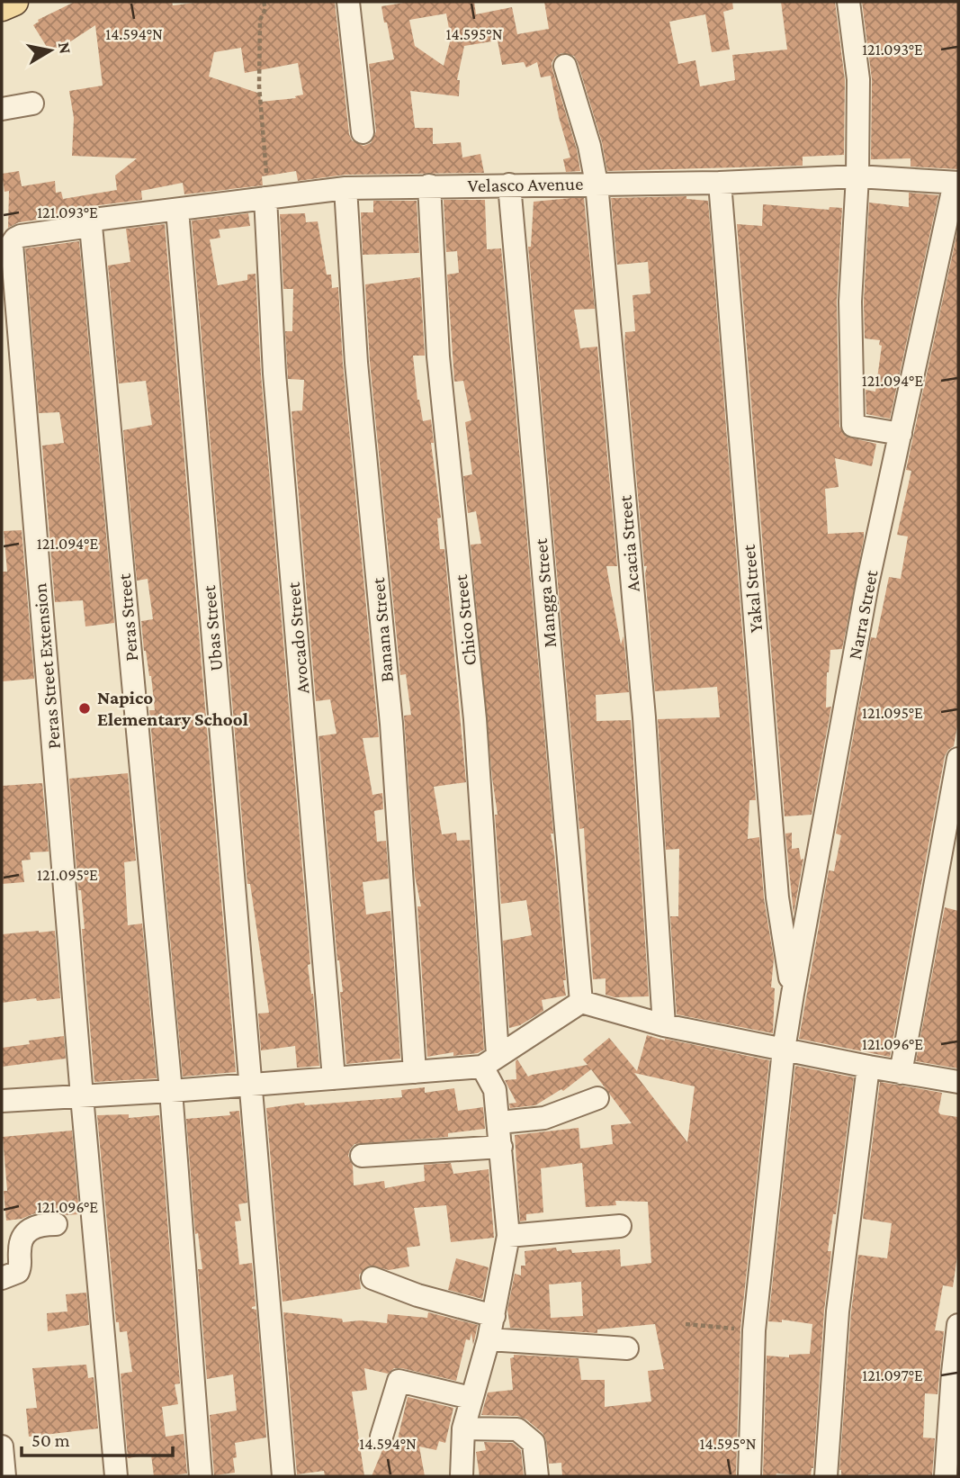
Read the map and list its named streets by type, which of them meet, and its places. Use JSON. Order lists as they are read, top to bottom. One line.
{"streets":{"street":["Velasco Avenue","Acacia Street","Yakal Street","Mangga Street","Narra Street","Peras Street","Chico Street","Ubas Street","Banana Street","Avocado Street","Peras Street Extension"]},"crossings":[["Velasco Avenue","Acacia Street"],["Velasco Avenue","Yakal Street"],["Velasco Avenue","Mangga Street"],["Velasco Avenue","Narra Street"],["Velasco Avenue","Peras Street"],["Velasco Avenue","Chico Street"],["Velasco Avenue","Ubas Street"],["Velasco Avenue","Banana Street"],["Velasco Avenue","Avocado Street"],["Velasco Avenue","Peras Street Extension"],["Yakal Street","Narra Street"],["Peras Street","Peras Street Extension"]],"places":["Napico Elementary School"],"scale_bar":"50 m","north":"right","coordinates":["14.594°N","14.595°N","121.093°E","121.094°E","121.095°E","121.096°E","121.097°E"]}
